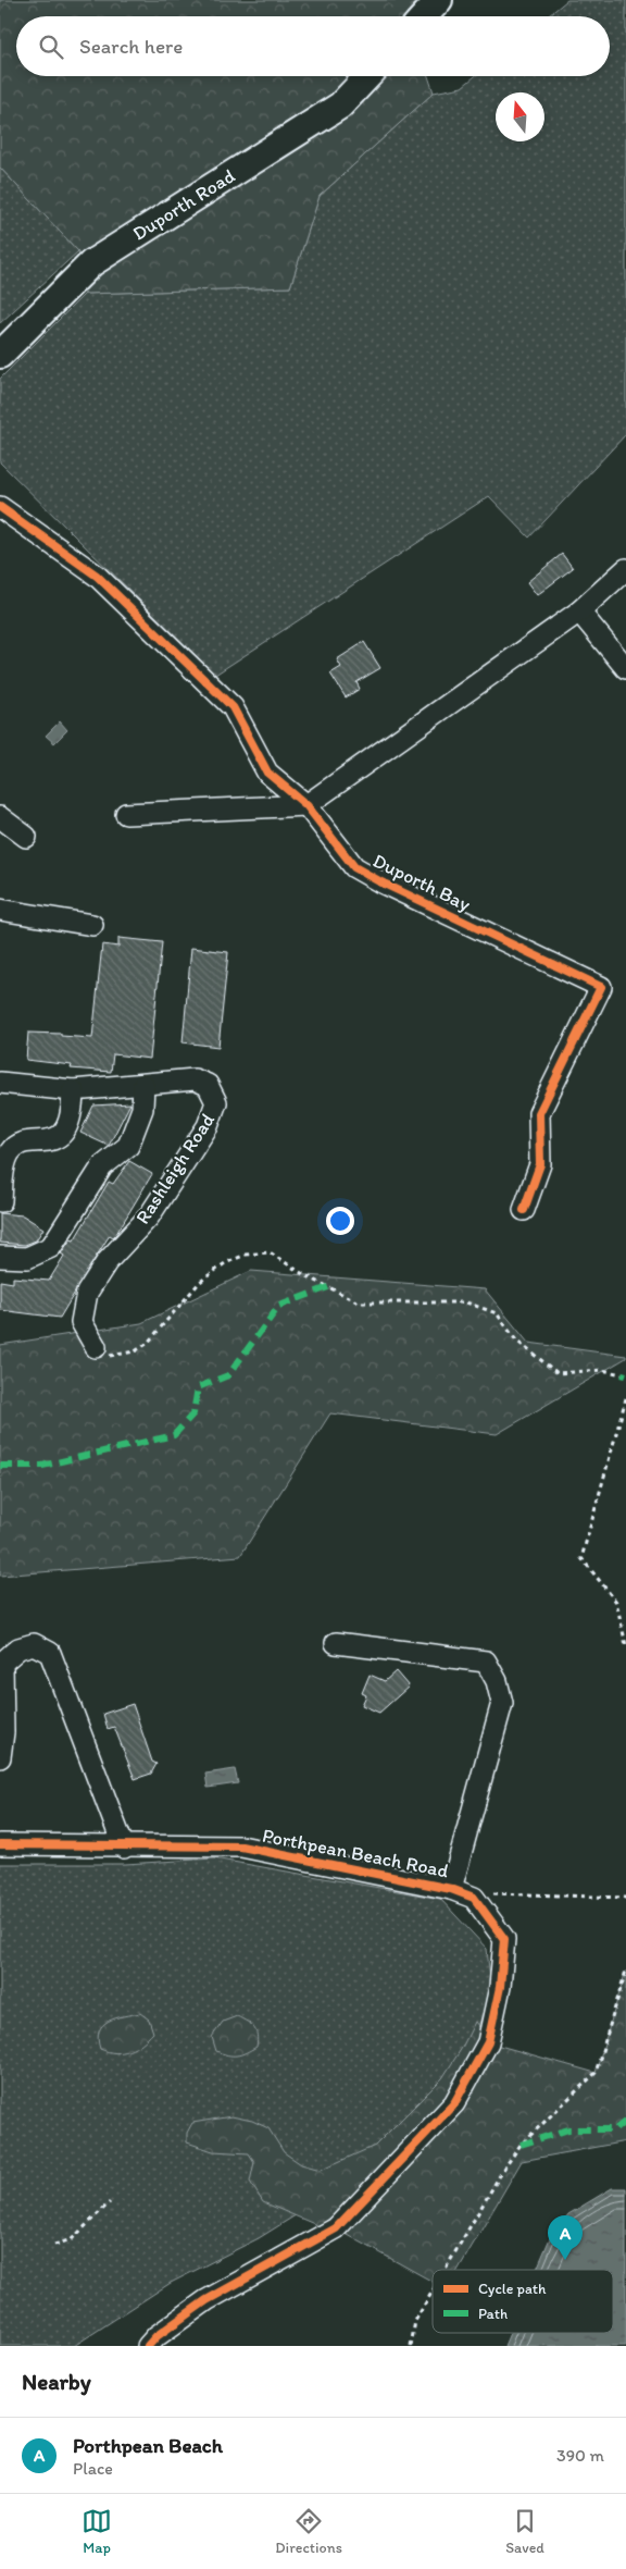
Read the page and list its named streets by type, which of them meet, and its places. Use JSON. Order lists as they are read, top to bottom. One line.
{"streets":{"street":["Duporth Road","Duporth Bay","Rashleigh Road","Porthpean Beach Road"]},"legend":["Cycle path","Path"],"north":"top","page":{"search":"Search here","pins":"A","heading":"Nearby","list":[{"mark":"A","name":"Porthpean Beach","note":"Place","value":"390 m"}],"nav":["Map","Directions","Saved"]}}
